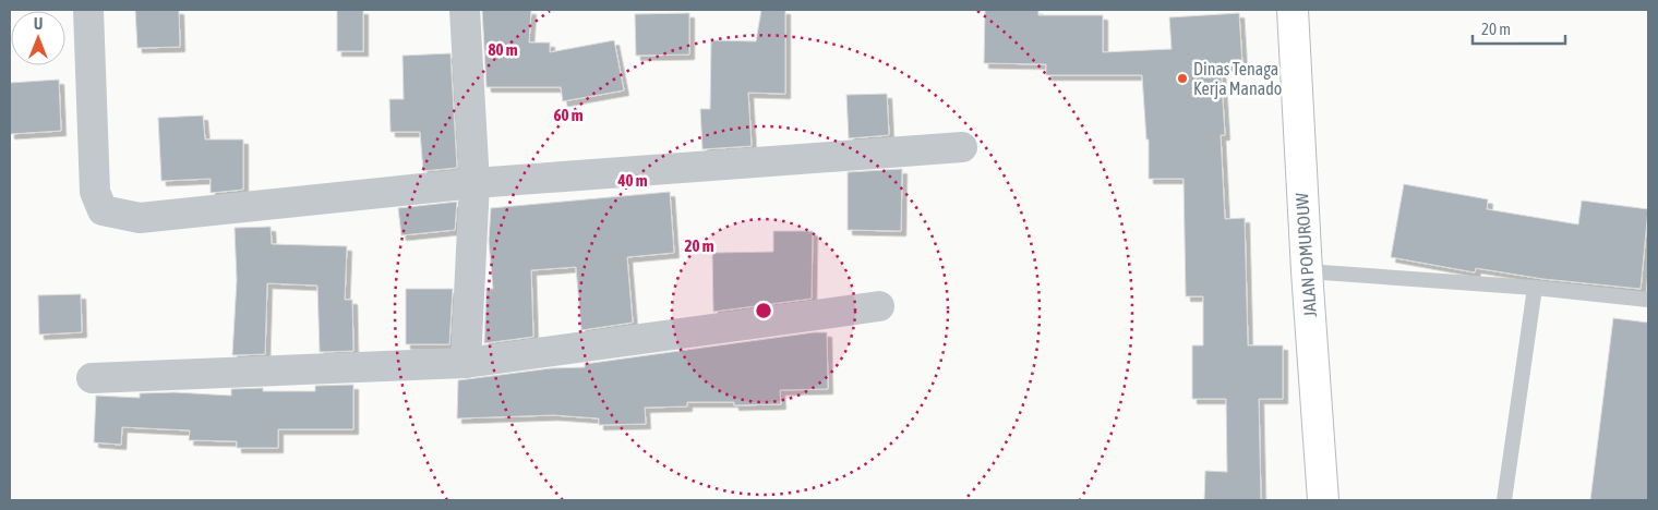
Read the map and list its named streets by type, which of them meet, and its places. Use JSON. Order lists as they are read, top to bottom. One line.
{"streets":{"main road":["JALAN POMUROUW"]},"places":["Dinas Tenaga Kerja Manado"],"scale_bar":"20 m","north":"top","rings":["80 m","60 m","40 m","20 m"]}
